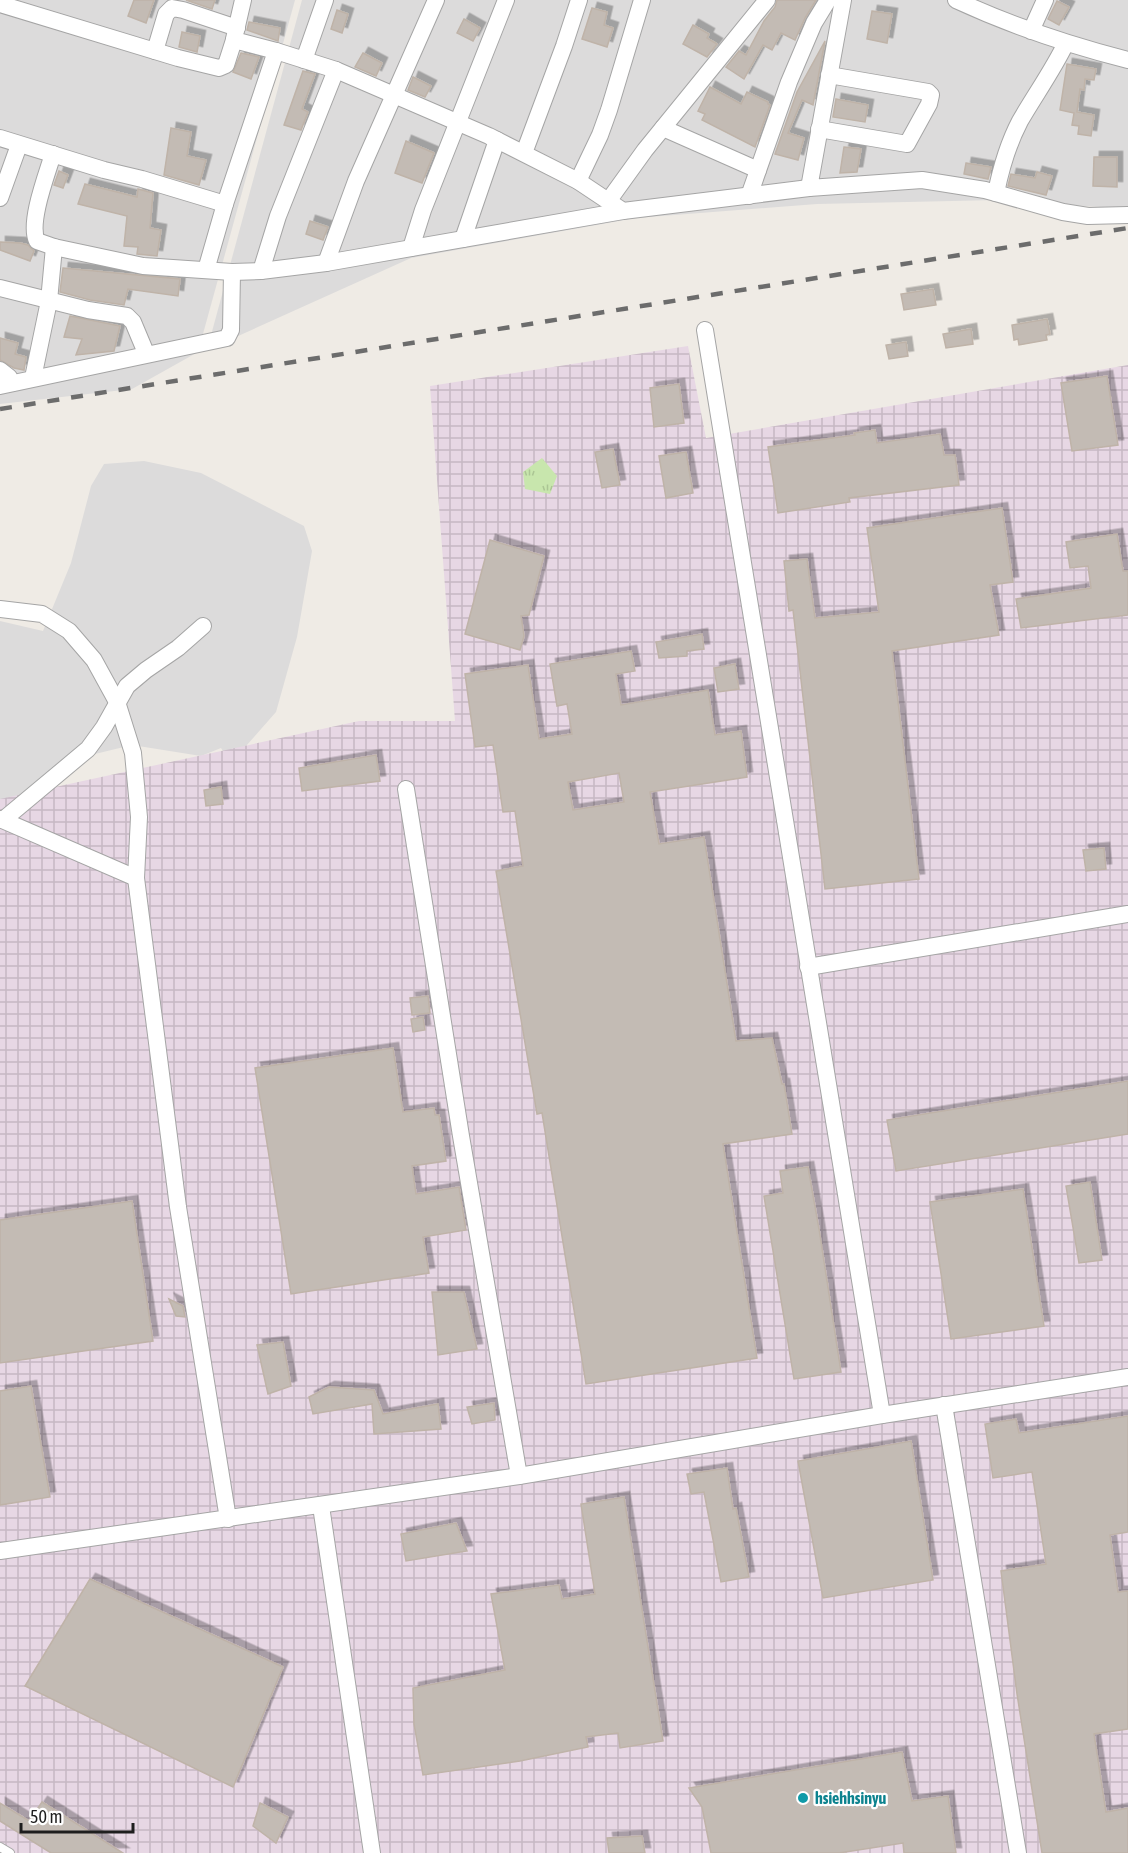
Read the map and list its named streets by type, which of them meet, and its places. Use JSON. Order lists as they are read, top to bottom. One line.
{"places":["hsiehhsinyu"],"scale_bar":"50 m"}
